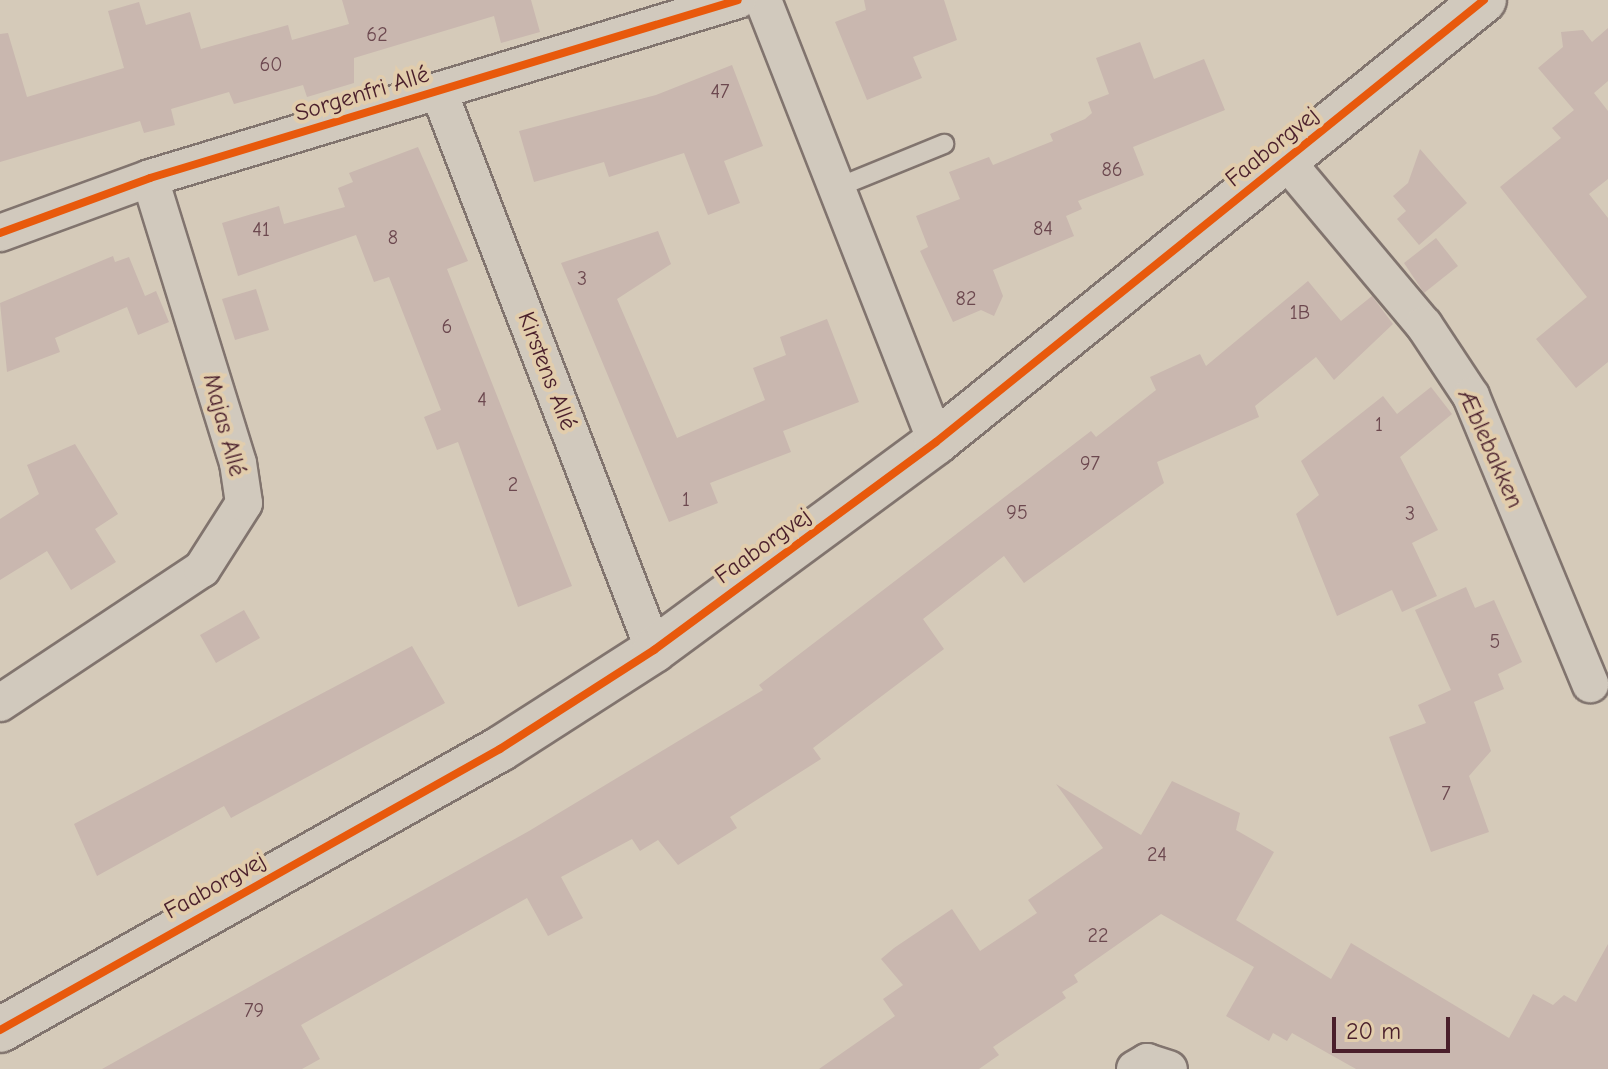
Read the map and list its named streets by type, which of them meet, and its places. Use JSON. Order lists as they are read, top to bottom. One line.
{"streets":{"main road":["Faaborgvej"],"street":["Sorgenfri Allé","Kirstens Allé","Majas Allé","Æblebakken"]},"crossings":[["Sorgenfri Allé","Kirstens Allé"],["Sorgenfri Allé","Majas Allé"],["Faaborgvej","Kirstens Allé"],["Faaborgvej","Æblebakken"]],"house_numbers":["62","60","47","86","84","41","8","3","82","1B","6","4","1","97","2","1","95","3","5","7","24","22","79"],"scale_bar":"20 m"}
